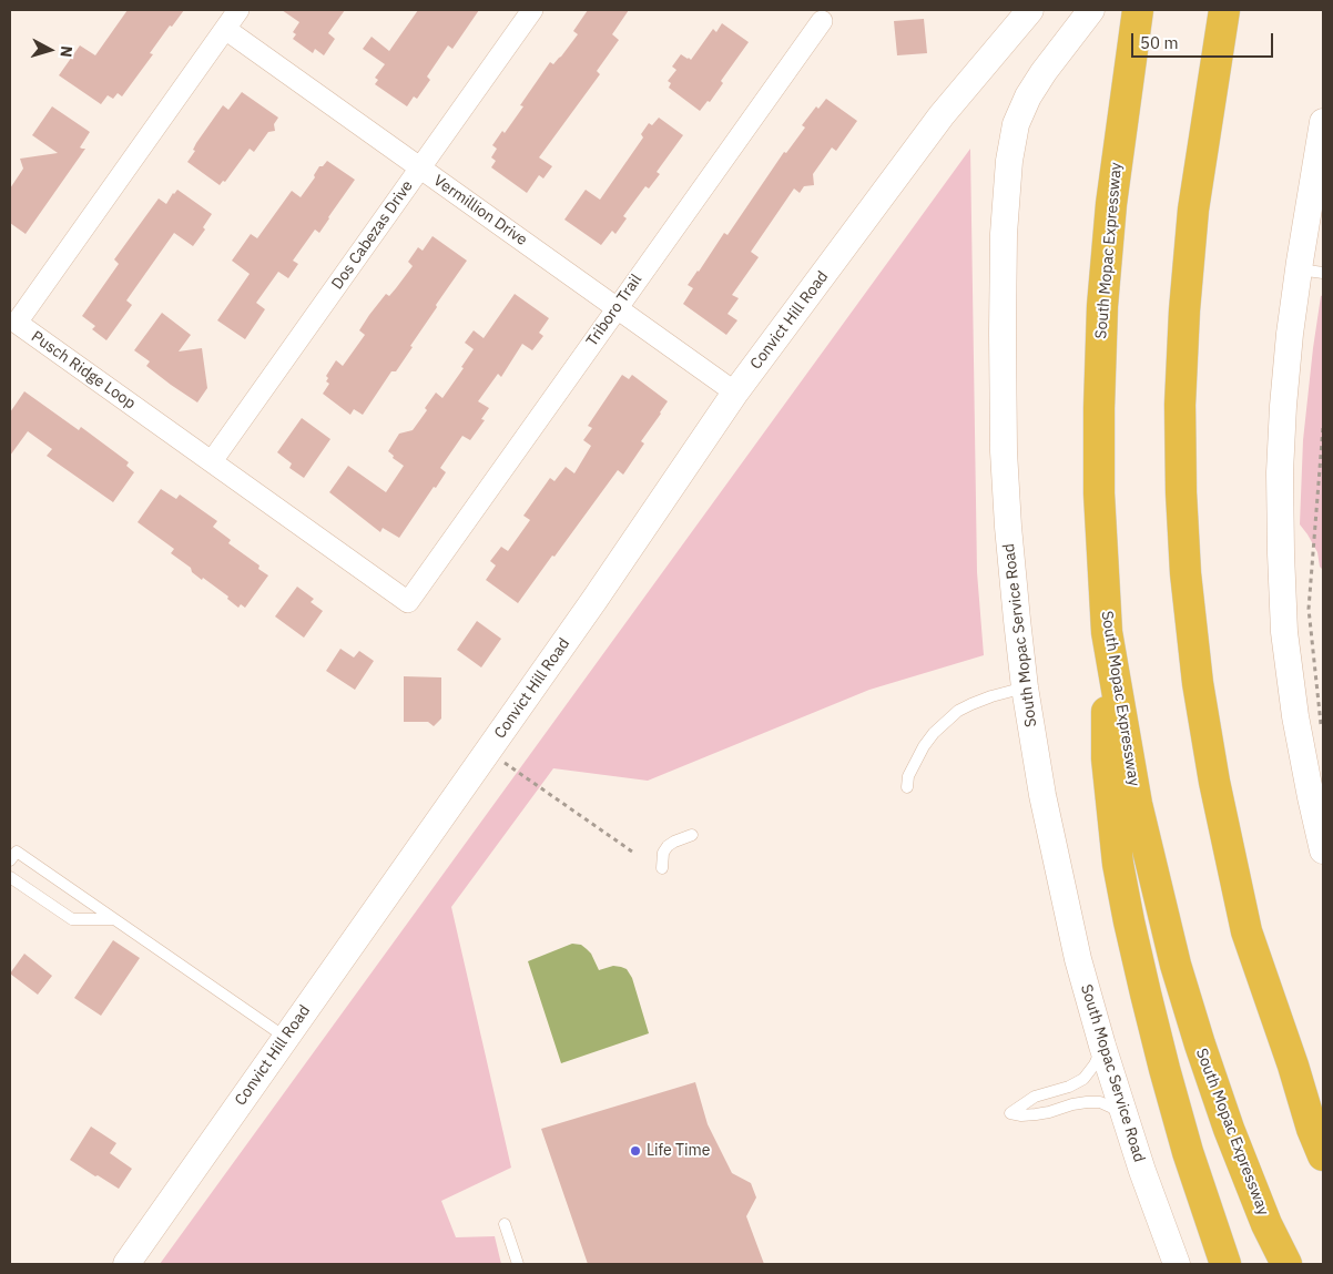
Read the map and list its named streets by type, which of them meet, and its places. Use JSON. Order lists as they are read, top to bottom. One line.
{"streets":{"highway":["South Mopac Expressway"],"street":["Vermillion Drive","Dos Cabezas Drive","Triboro Trail","Convict Hill Road","Pusch Ridge Loop","South Mopac Service Road"]},"crossings":[["Vermillion Drive","Dos Cabezas Drive"],["Vermillion Drive","Triboro Trail"],["Vermillion Drive","Convict Hill Road"],["Vermillion Drive","Pusch Ridge Loop"],["Dos Cabezas Drive","Pusch Ridge Loop"],["Triboro Trail","Pusch Ridge Loop"]],"places":["Life Time"],"scale_bar":"50 m","north":"right"}
